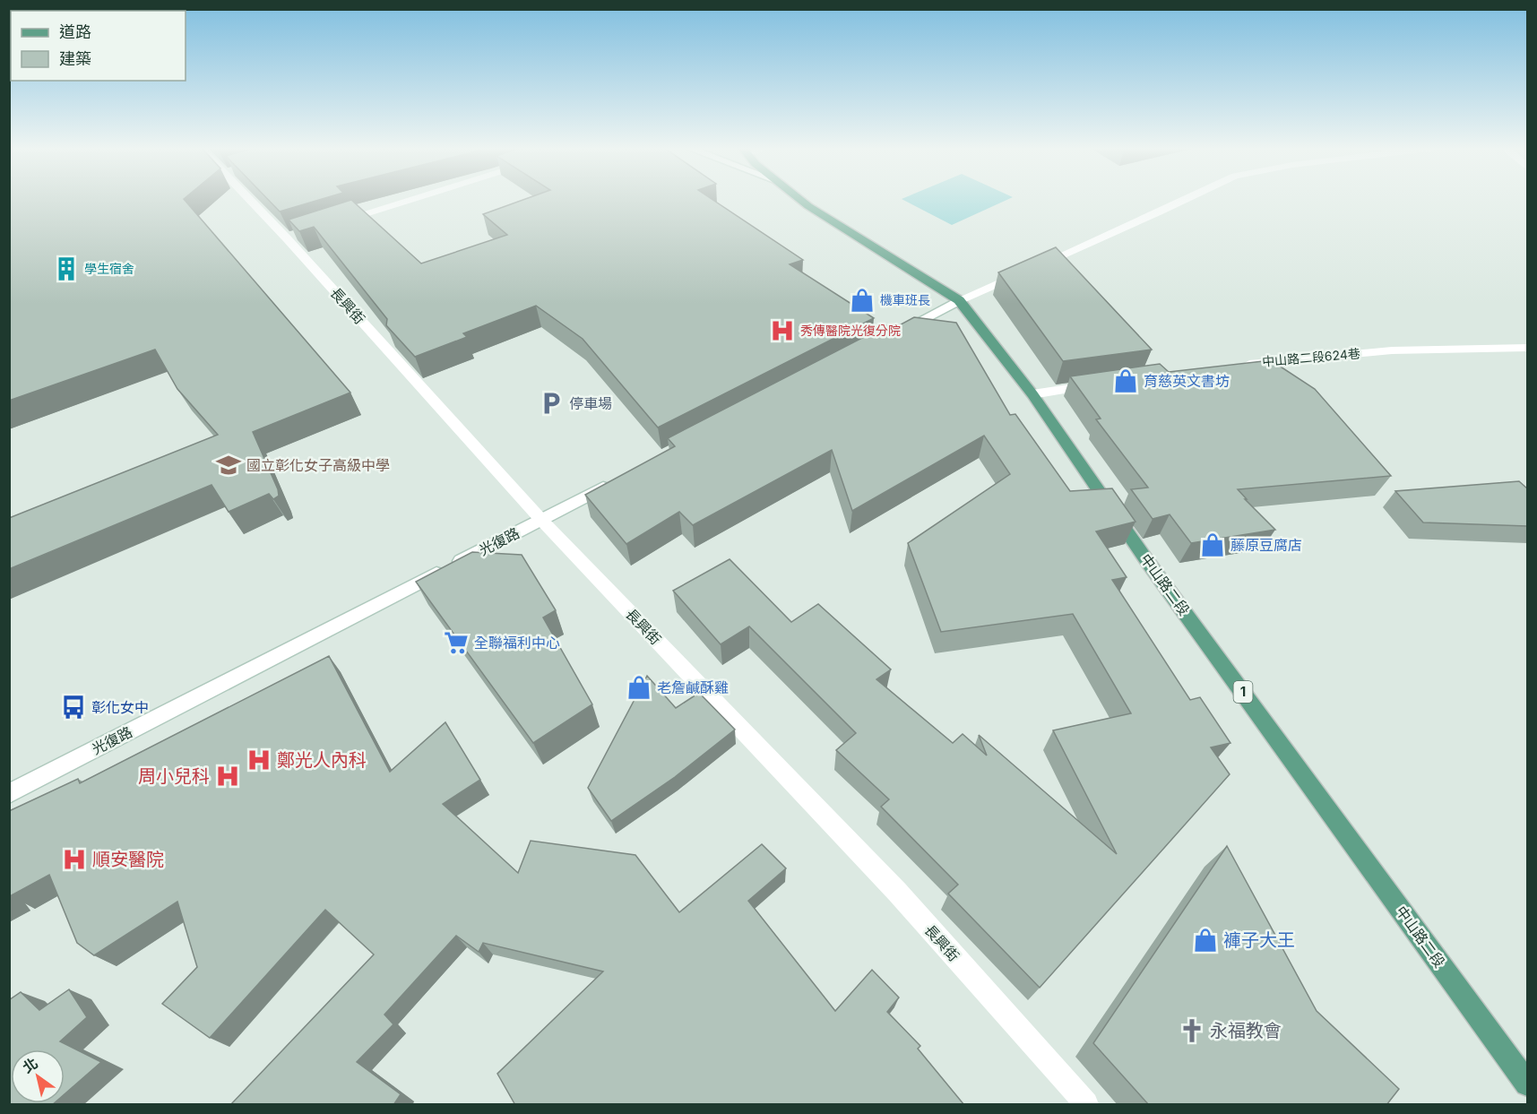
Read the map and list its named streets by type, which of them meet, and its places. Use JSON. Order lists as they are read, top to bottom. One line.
{"streets":{"main road":["中山路二段","1"],"street":["長興街","中山路二段624巷","光復路"]},"crossings":[["長興街","光復路"]],"places":{"building":["學生宿舍"],"shop":["機車班長","育慈英文書坊","藤原豆腐店","老詹鹹酥雞","褲子大王"],"hospital":["秀傳醫院光復分院","鄭光人內科","周小兒科","順安醫院"],"parking":["停車場"],"school or university":["國立彰化女子高級中學"],"supermarket":["全聯福利中心"],"bus stop":["彰化女中"],"church":["永福教會"]},"legend":["道路","建築"],"north":"top left"}
